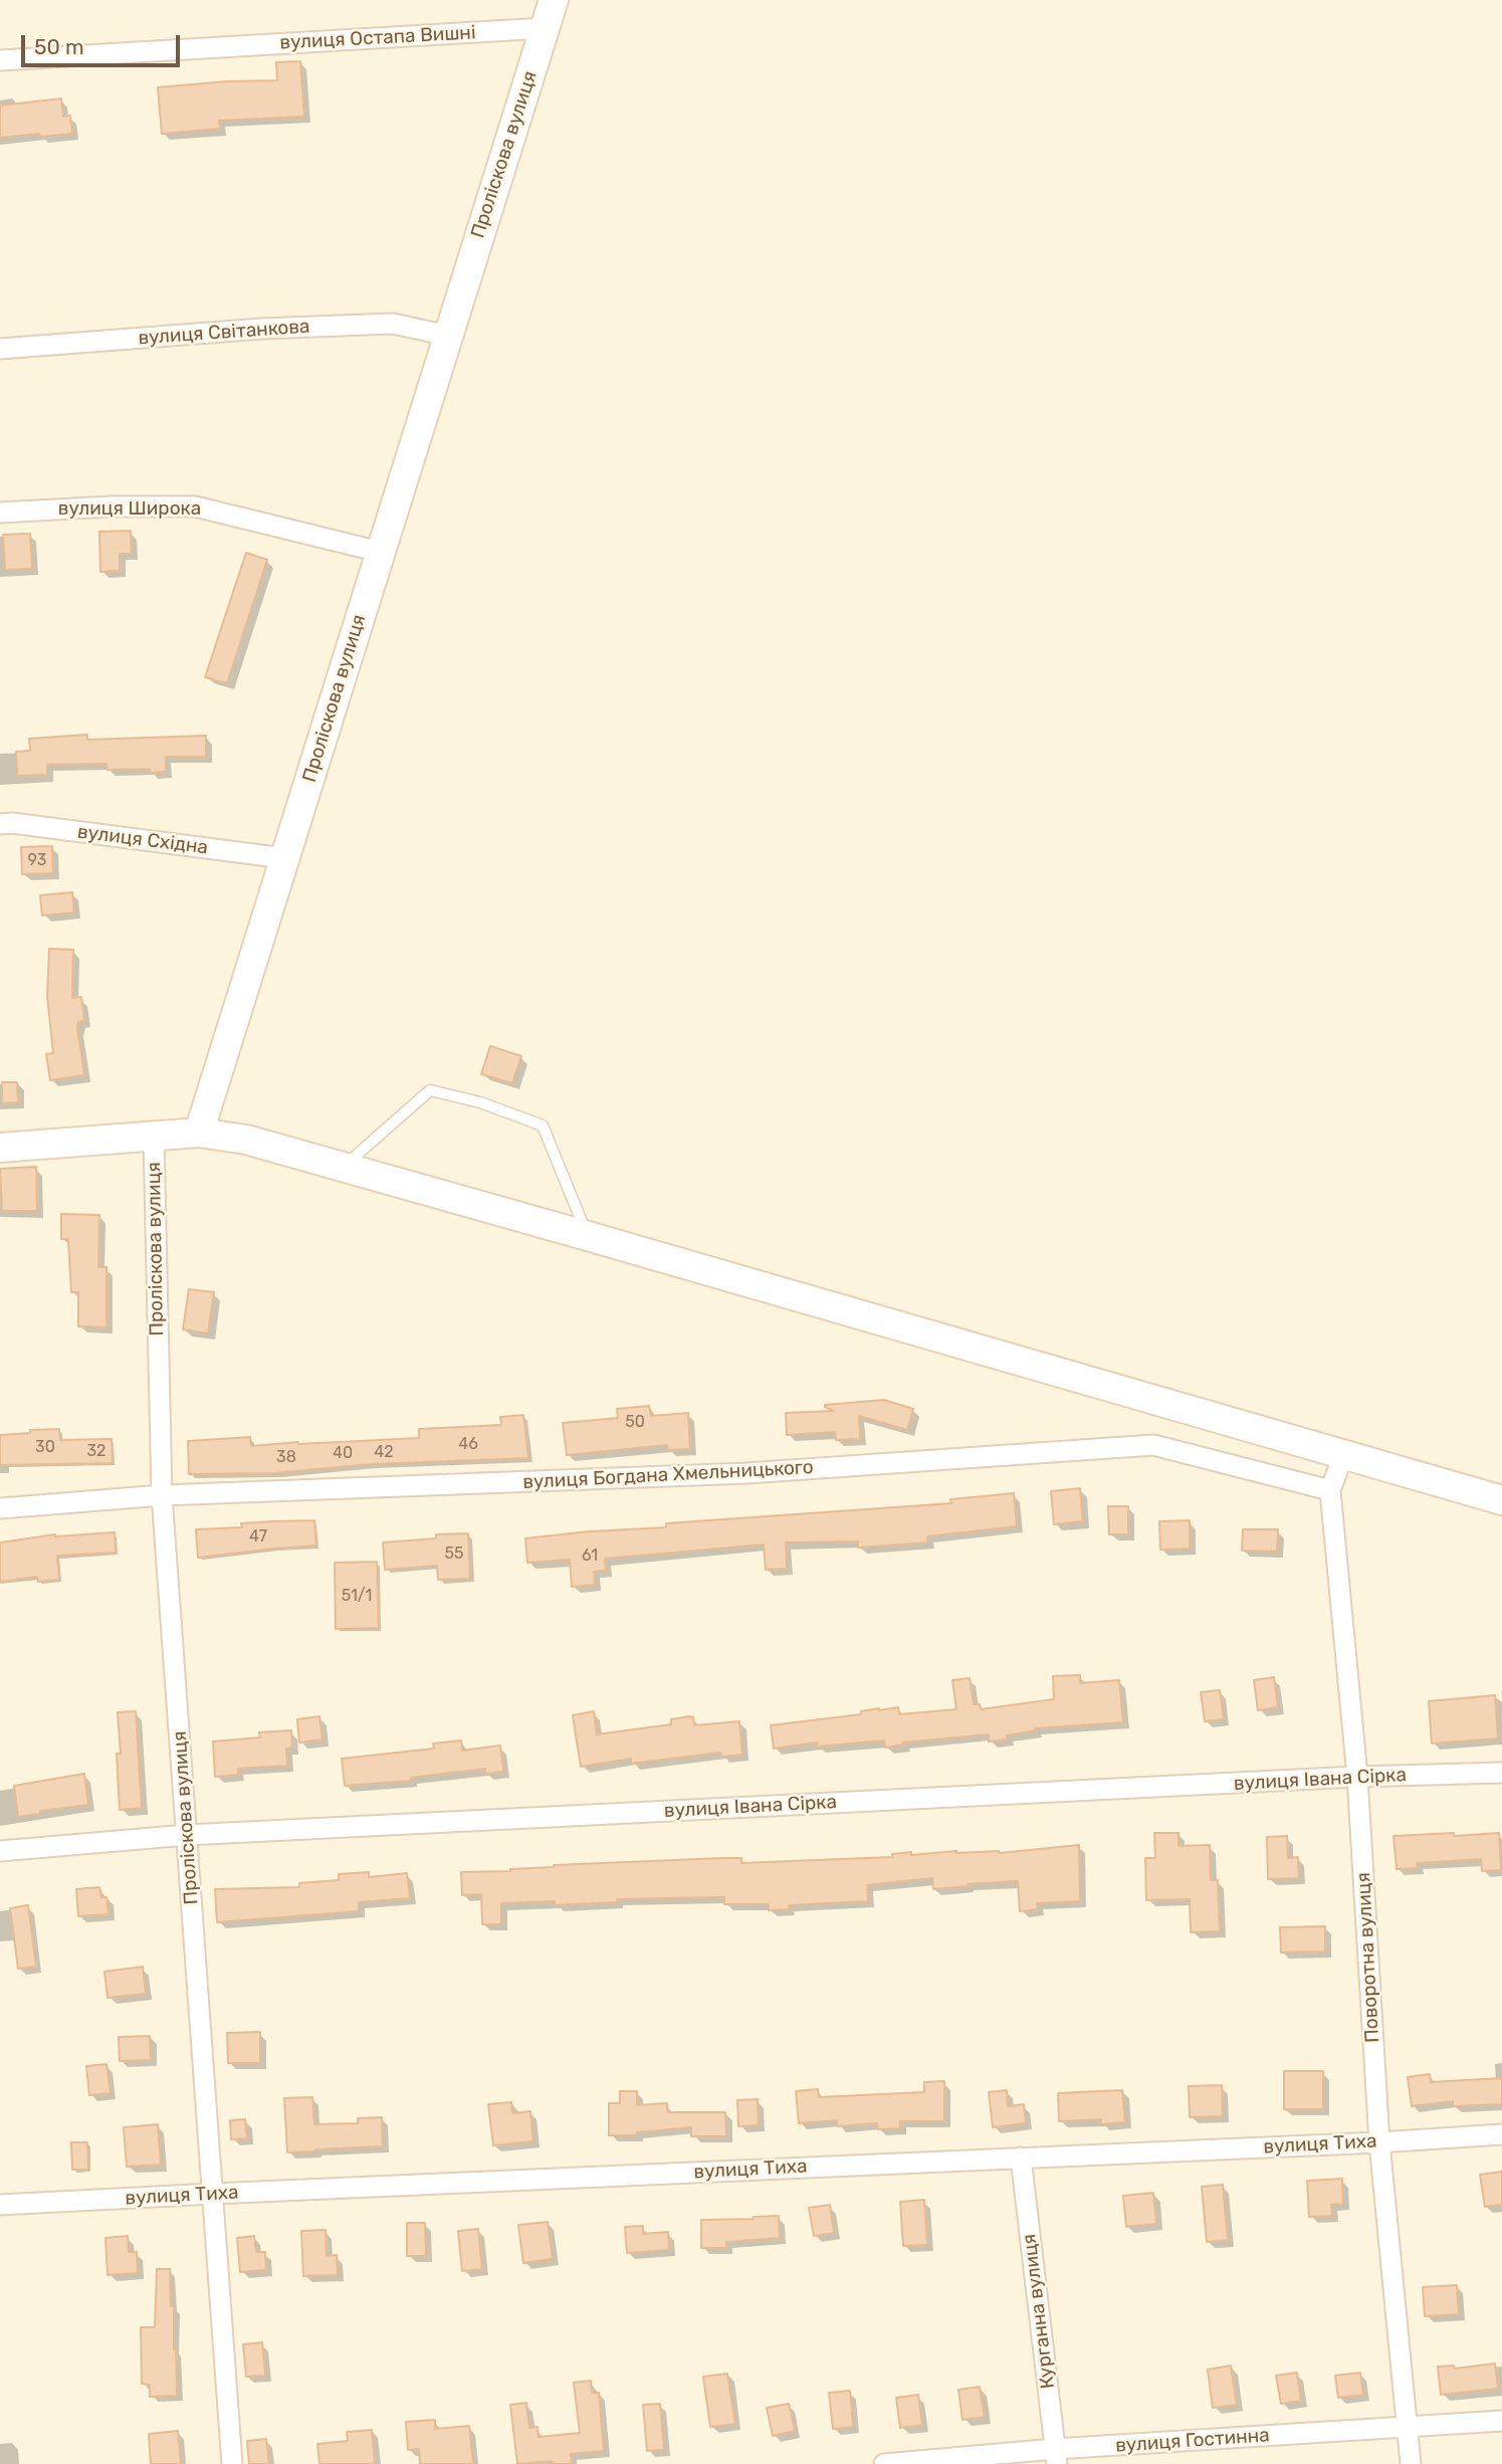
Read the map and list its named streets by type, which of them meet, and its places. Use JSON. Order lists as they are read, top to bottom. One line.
{"streets":{"street":["вулиця Остапа Вишні","Проліскова вулиця","вулиця Світанкова","вулиця Широка","вулиця Східна","вулиця Богдана Хмельницького","вулиця Івана Сірка","Поворотна вулиця","вулиця Тиха","Курганна вулиця","вулиця Гостинна"]},"crossings":[["вулиця Остапа Вишні","Проліскова вулиця"],["Проліскова вулиця","вулиця Світанкова"],["Проліскова вулиця","вулиця Широка"],["Проліскова вулиця","вулиця Східна"],["Проліскова вулиця","вулиця Богдана Хмельницького"],["Проліскова вулиця","вулиця Івана Сірка"],["Проліскова вулиця","вулиця Тиха"],["вулиця Богдана Хмельницького","Поворотна вулиця"],["вулиця Івана Сірка","Поворотна вулиця"],["Поворотна вулиця","вулиця Тиха"],["Поворотна вулиця","вулиця Гостинна"],["вулиця Тиха","Курганна вулиця"],["Курганна вулиця","вулиця Гостинна"]],"house_numbers":["93","50","46","30","32","42","40","38","47","55","61","51/1"],"scale_bar":"50 m"}
